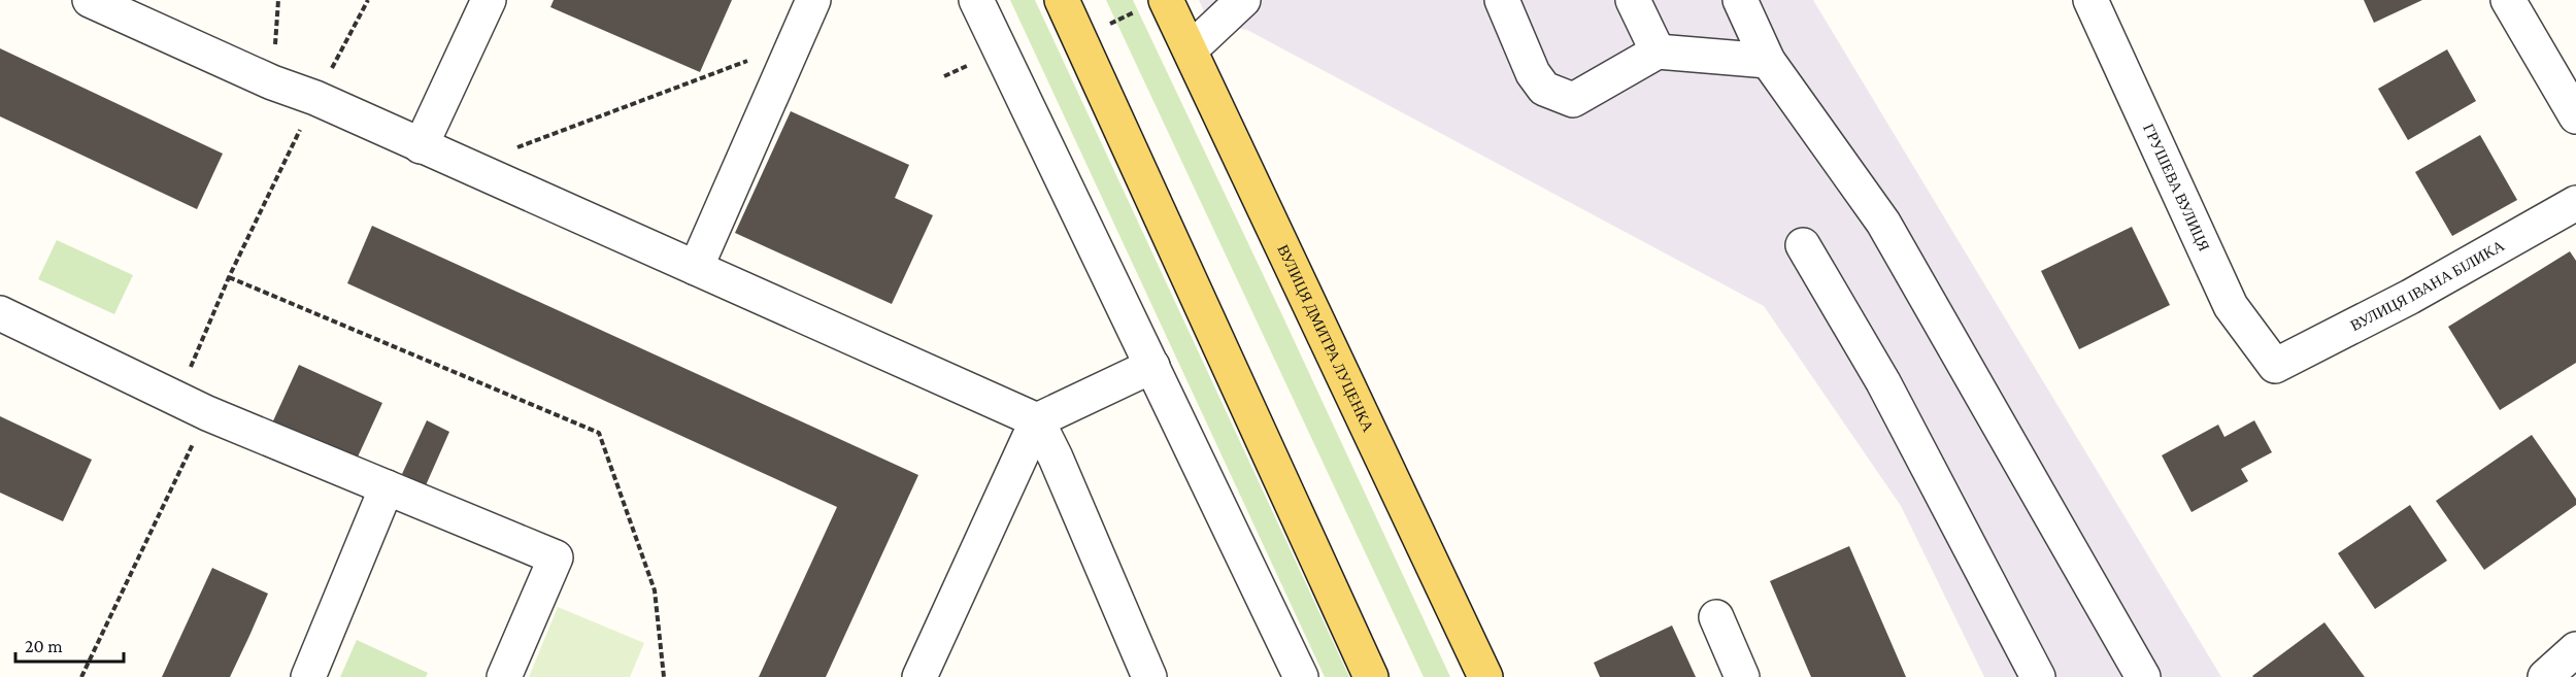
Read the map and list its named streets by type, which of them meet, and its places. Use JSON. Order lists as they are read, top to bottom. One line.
{"streets":{"main road":["ВУЛИЦЯ ДМИТРА ЛУЦЕНКА"],"street":["ГРУШЕВА ВУЛИЦЯ","ВУЛИЦЯ ІВАНА БІЛИКА"]},"crossings":[["ГРУШЕВА ВУЛИЦЯ","ВУЛИЦЯ ІВАНА БІЛИКА"]],"scale_bar":"20 m"}
